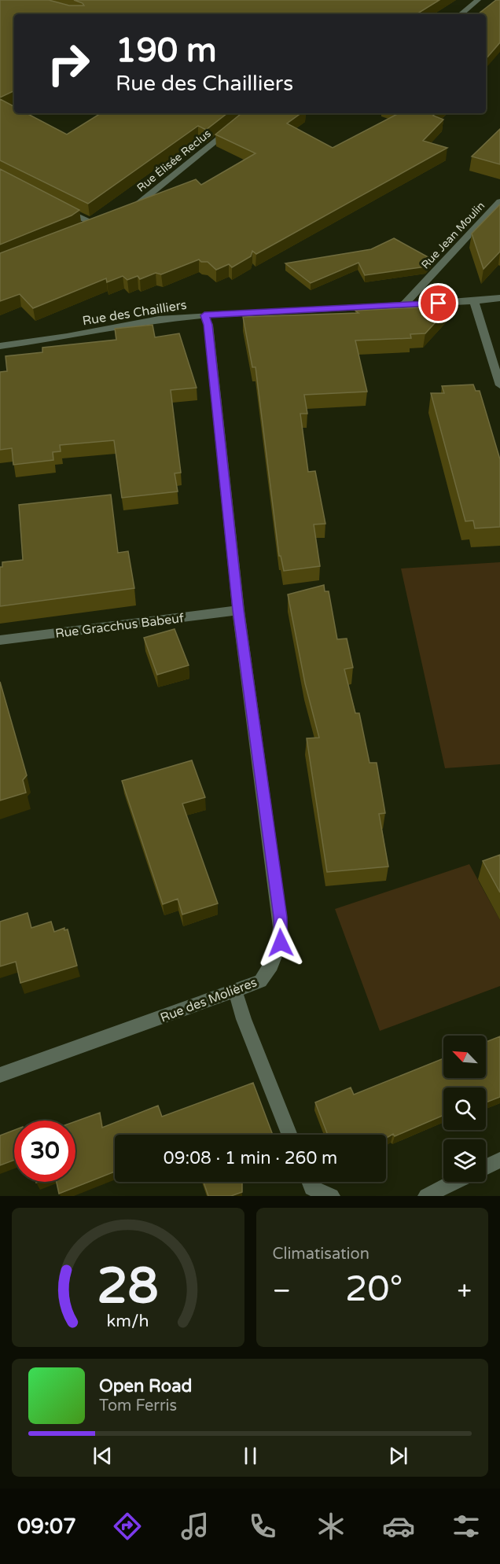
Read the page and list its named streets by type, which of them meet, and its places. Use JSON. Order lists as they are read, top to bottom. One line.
{"streets":{"street":["Rue Élisée Reclus","Rue Jean Moulin","Rue des Chailliers","Rue Gracchus Babeuf","Rue des Molières"]},"crossings":[["Rue Jean Moulin","Rue des Chailliers"],["Rue des Chailliers","Rue des Molières"],["Rue Gracchus Babeuf","Rue des Molières"]],"north":"top left","page":{"turn":["190 m","Rue des Chailliers"],"limit":"30","trip":"09:08 · 1 min · 260 m","tile":"Climatisation","heat":["−","20°","+"],"song":["Open Road","Tom Ferris"],"tabs":"09:07","gauge":["28","km/h"]}}
